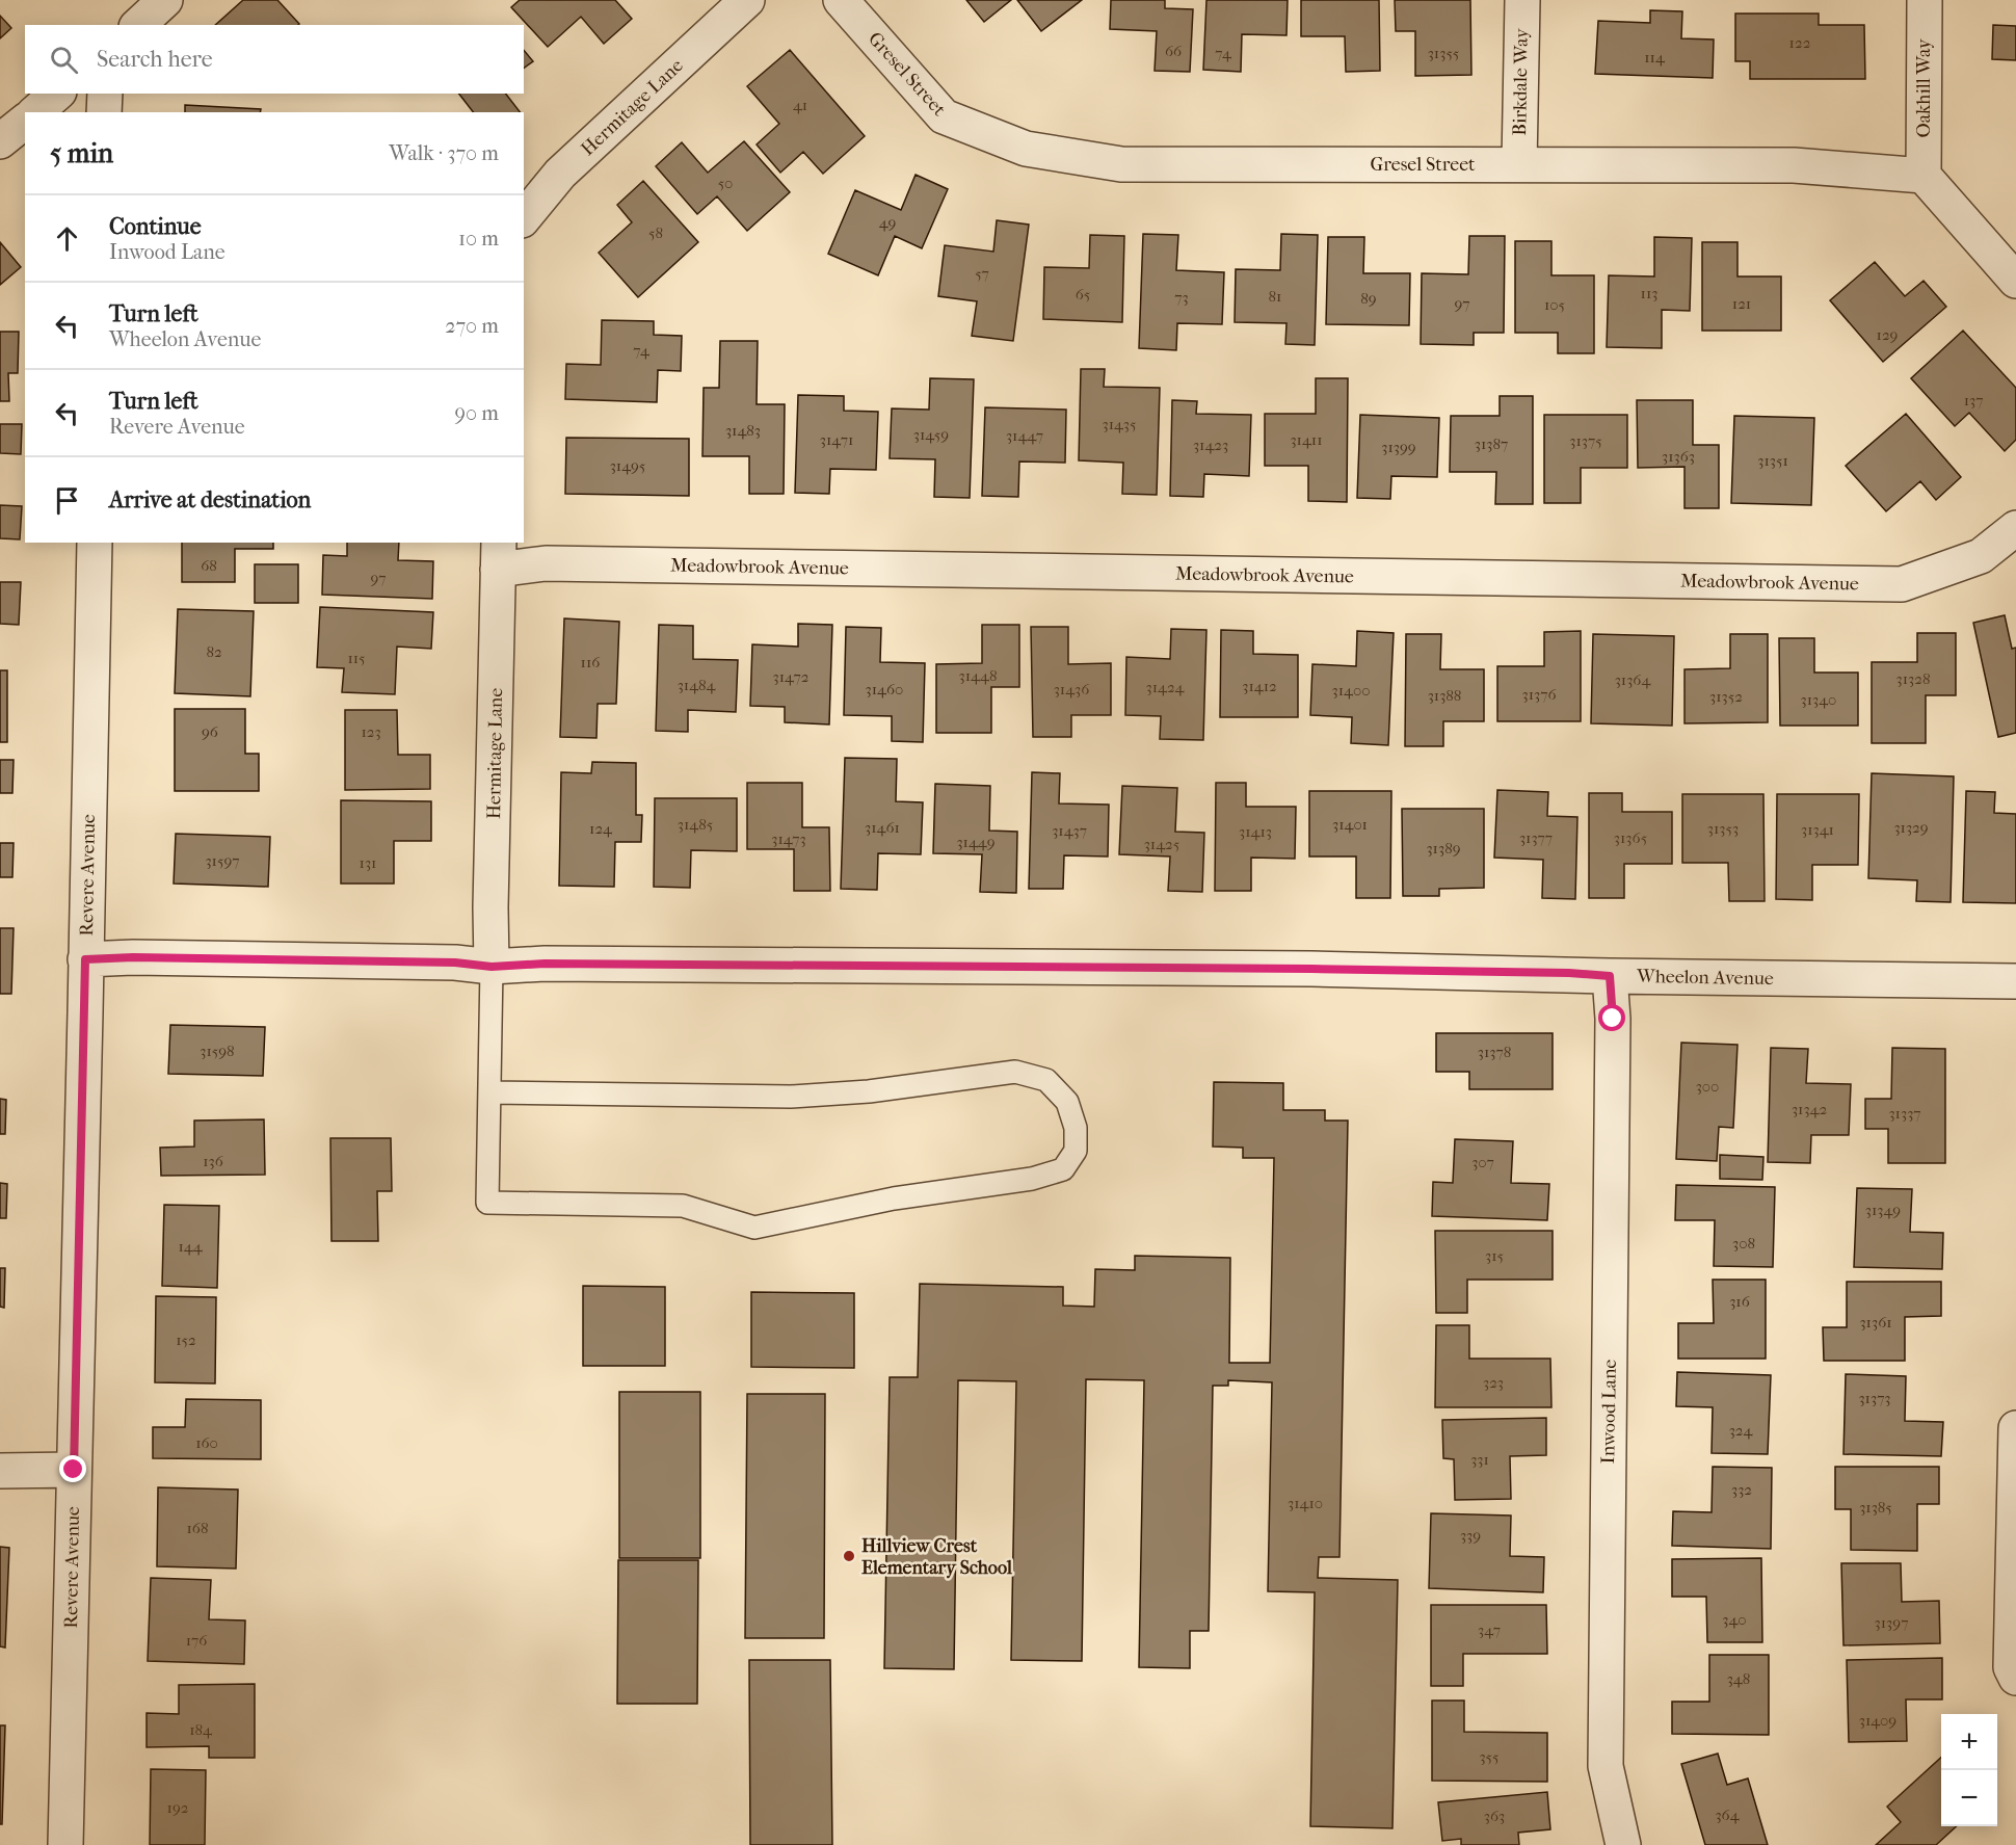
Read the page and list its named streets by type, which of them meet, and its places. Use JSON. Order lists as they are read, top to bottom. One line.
{"streets":{"street":["Gresel Street","Birkdale Way","Oakhill Way","Hermitage Lane","Meadowbrook Avenue","Revere Avenue","Wheelon Avenue","Inwood Lane"]},"crossings":[["Gresel Street","Birkdale Way"],["Gresel Street","Oakhill Way"],["Hermitage Lane","Meadowbrook Avenue"],["Hermitage Lane","Wheelon Avenue"],["Revere Avenue","Wheelon Avenue"],["Wheelon Avenue","Inwood Lane"]],"places":["Hillview Crest Elementary School"],"house_numbers":["122","66","74","31355","114","41","50","49","58","57","113","65","81","73","89","97","121","105","129","74","137","31435","31483","31459","31447","31471","31411","31375","31387","31423","31399","31363","31351","31495","68","97","82","115","116","31448","31472","31328","31364","31484","31412","31424","31460","31436","31400","31376","31388","31352","31340","96","123","31485","31401","31461","31329","124","31353","31341","31437","31413","31377","31365","31473","31449","31425","31389","31597","131","31598","31378","300","31342","31337","136","307","31349","308","144","315","316","31361","152","323","31373","324","160","331","332","31410","31385","168","339","340","31397","347","176","348","31409","184","355","192","364","363"],"page":{"search":"Search here","heading":["5 min","Walk · 370 m"],"list":[["Continue","Inwood Lane","10 m"],["Turn left","Wheelon Avenue","270 m"],["Turn left","Revere Avenue","90 m"],"Arrive at destination"],"map_buttons":["+","−"]}}
